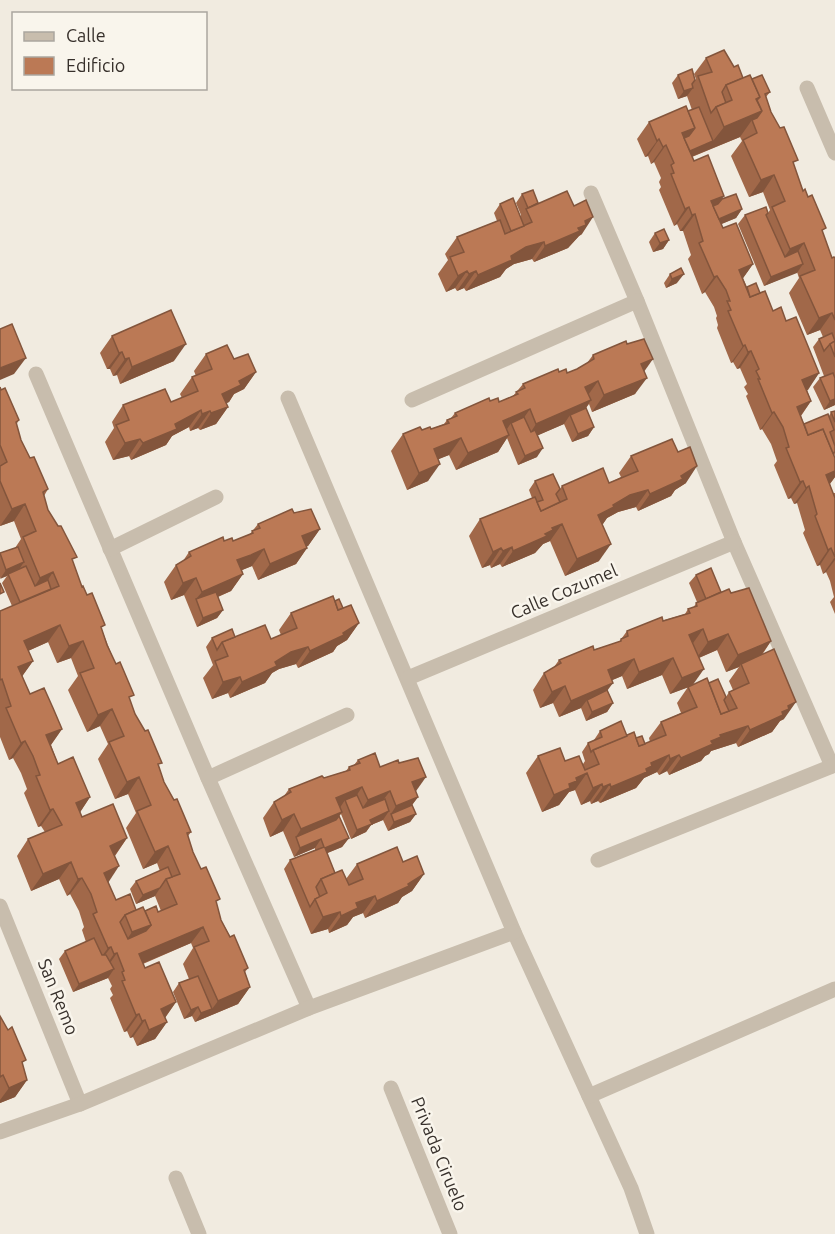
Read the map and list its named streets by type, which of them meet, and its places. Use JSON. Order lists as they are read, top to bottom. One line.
{"streets":{"street":["Calle Cozumel","San Remo","Privada Ciruelo"]},"legend":["Calle","Edificio"]}
